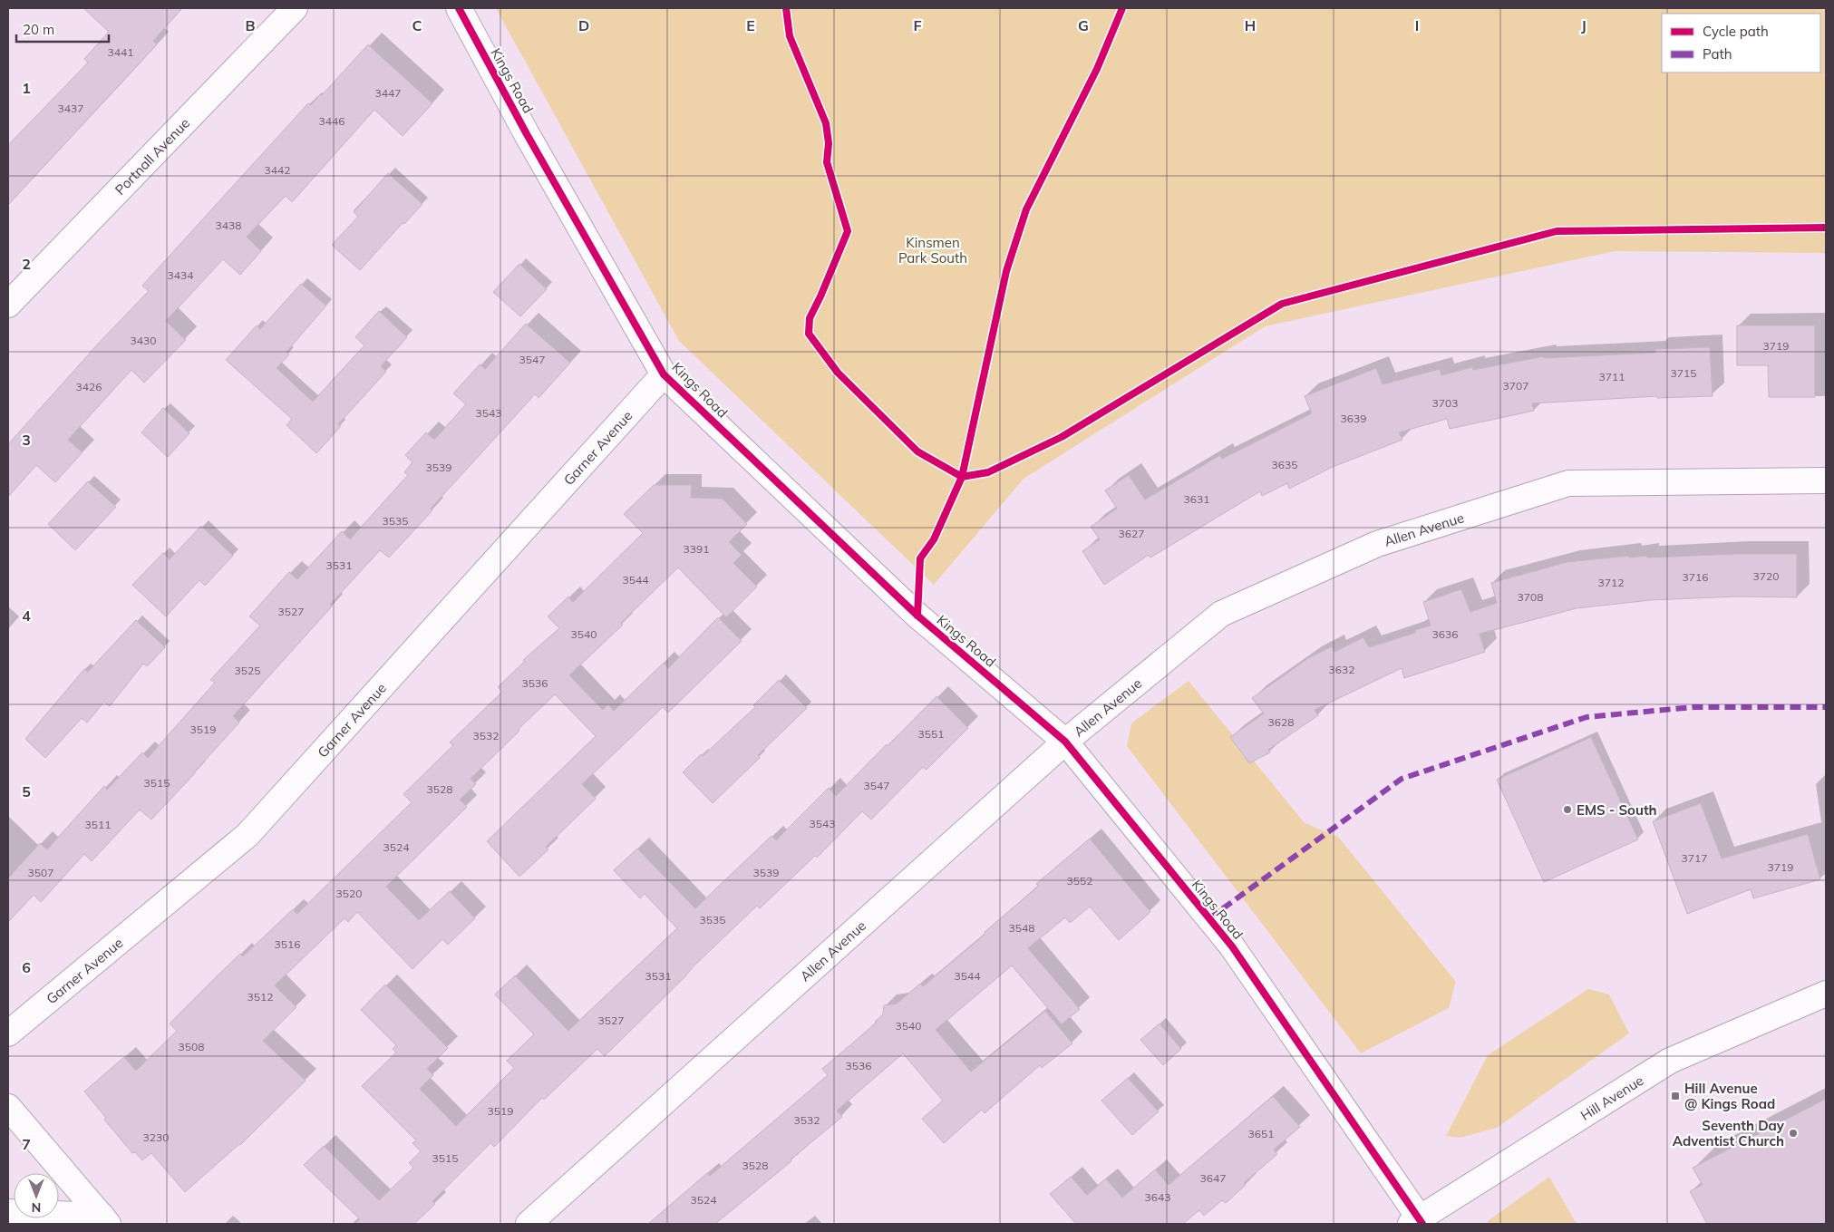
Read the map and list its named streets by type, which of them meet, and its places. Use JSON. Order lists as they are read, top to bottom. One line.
{"streets":{"street":["Kings Road","Portnall Avenue","Garner Avenue","Allen Avenue","Hill Avenue"]},"crossings":[["Kings Road","Garner Avenue"],["Kings Road","Allen Avenue"],["Kings Road","Hill Avenue"]],"parks":["Kinsmen Park South"],"places":{"other":["EMS - South","Seventh Day Adventist Church"],"transit":["Hill Avenue @ Kings Road"]},"house_numbers":["3441","3447","3437","3446","3442","3438","3434","3430","3719","3547","3715","3711","3707","3426","3703","3543","3639","3635","3539","3631","3535","3627","3391","3531","3720","3716","3544","3712","3708","3527","3540","3636","3632","3525","3536","3628","3519","3551","3532","3515","3547","3528","3543","3511","3524","3717","3719","3507","3539","3552","3520","3535","3548","3516","3531","3544","3512","3527","3540","3508","3536","3519","3532","3651","3230","3515","3528","3647","3643","3524"],"legend":["Cycle path","Path"],"scale_bar":"20 m","north":"bottom","grid":{"columns":["B","C","D","E","F","G","H","I","J"],"rows":["1","2","3","4","5","6","7"]}}
